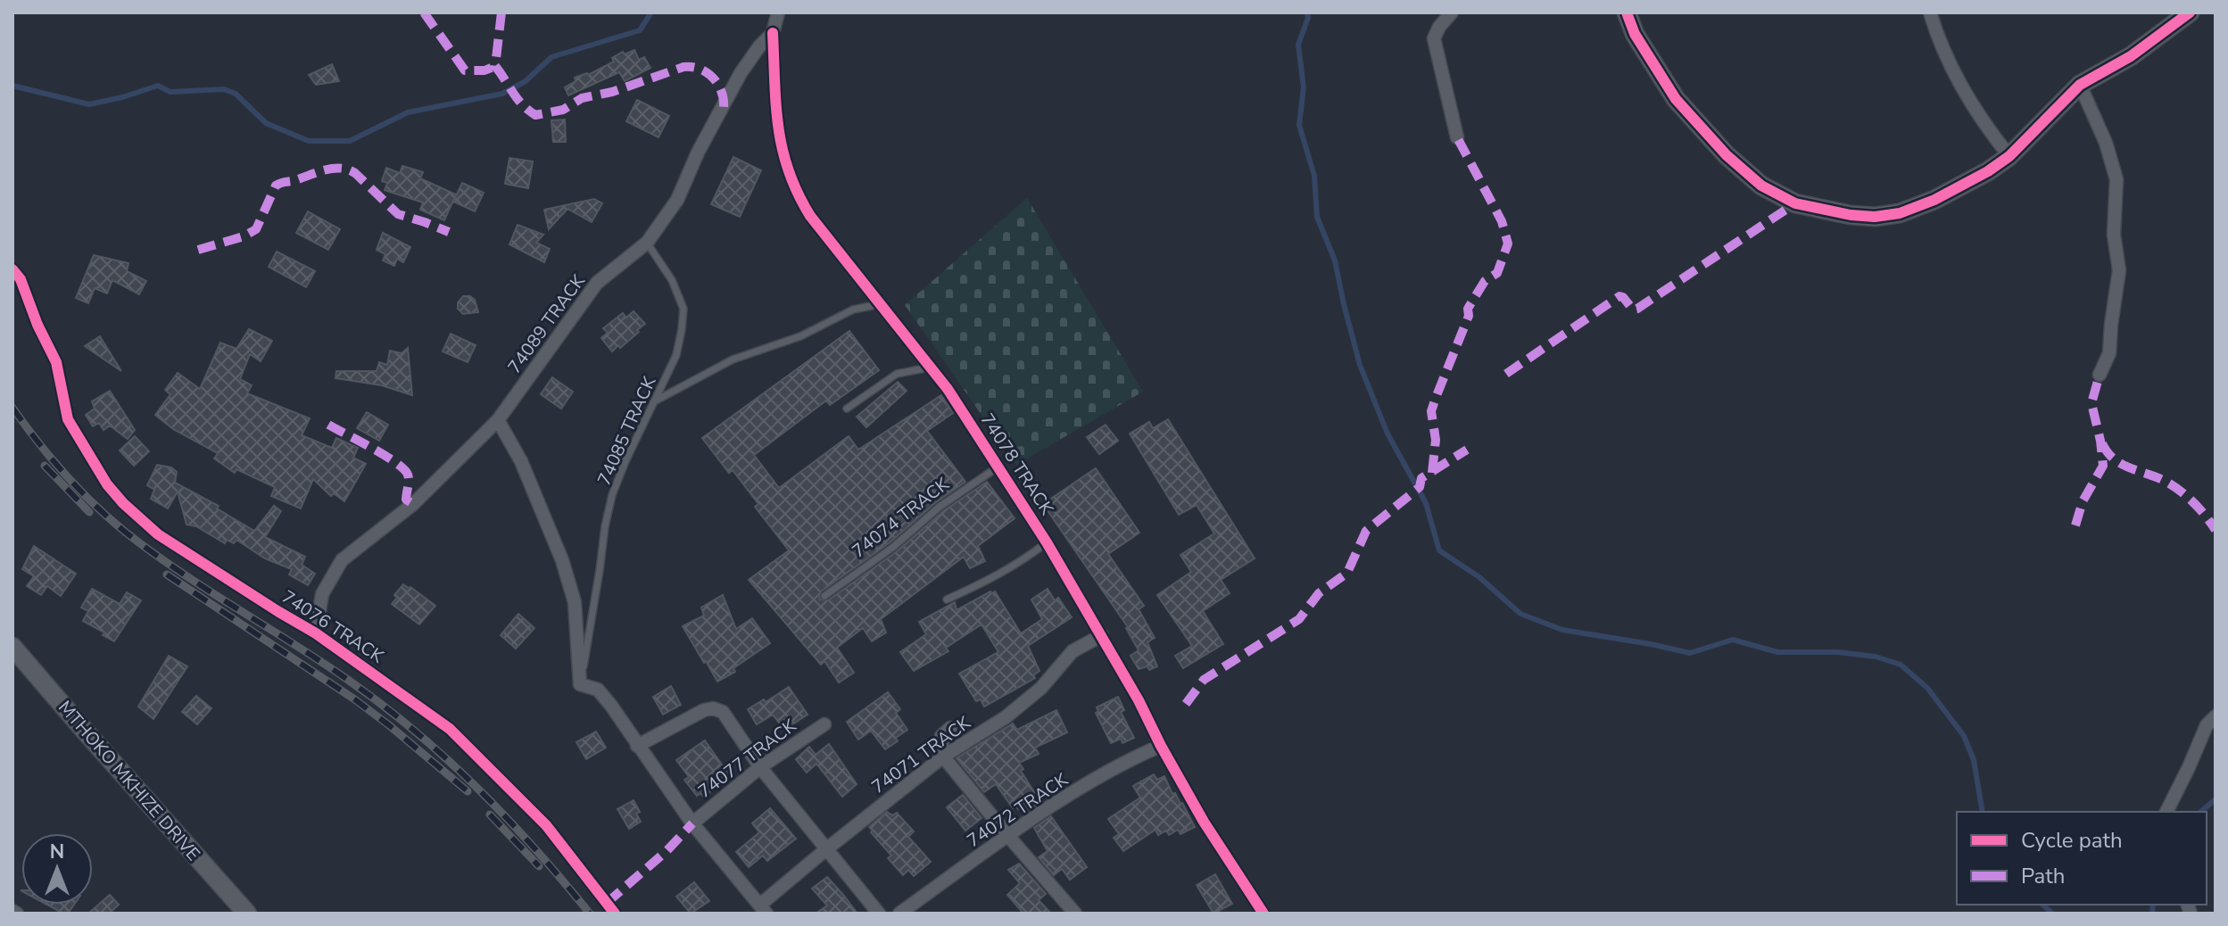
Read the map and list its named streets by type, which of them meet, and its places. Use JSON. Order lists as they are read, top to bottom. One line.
{"streets":{"street":["74089 TRACK","74078 TRACK","74076 TRACK","74071 TRACK","74077 TRACK","MTHOKO MKHIZE DRIVE","74072 TRACK"],"lane":["74085 TRACK","74074 TRACK"]},"crossings":[["74089 TRACK","74085 TRACK"],["74089 TRACK","74078 TRACK"],["74089 TRACK","74076 TRACK"],["74078 TRACK","74074 TRACK"],["74078 TRACK","74071 TRACK"],["74078 TRACK","74072 TRACK"]],"legend":["Cycle path","Path"],"north":"top"}
